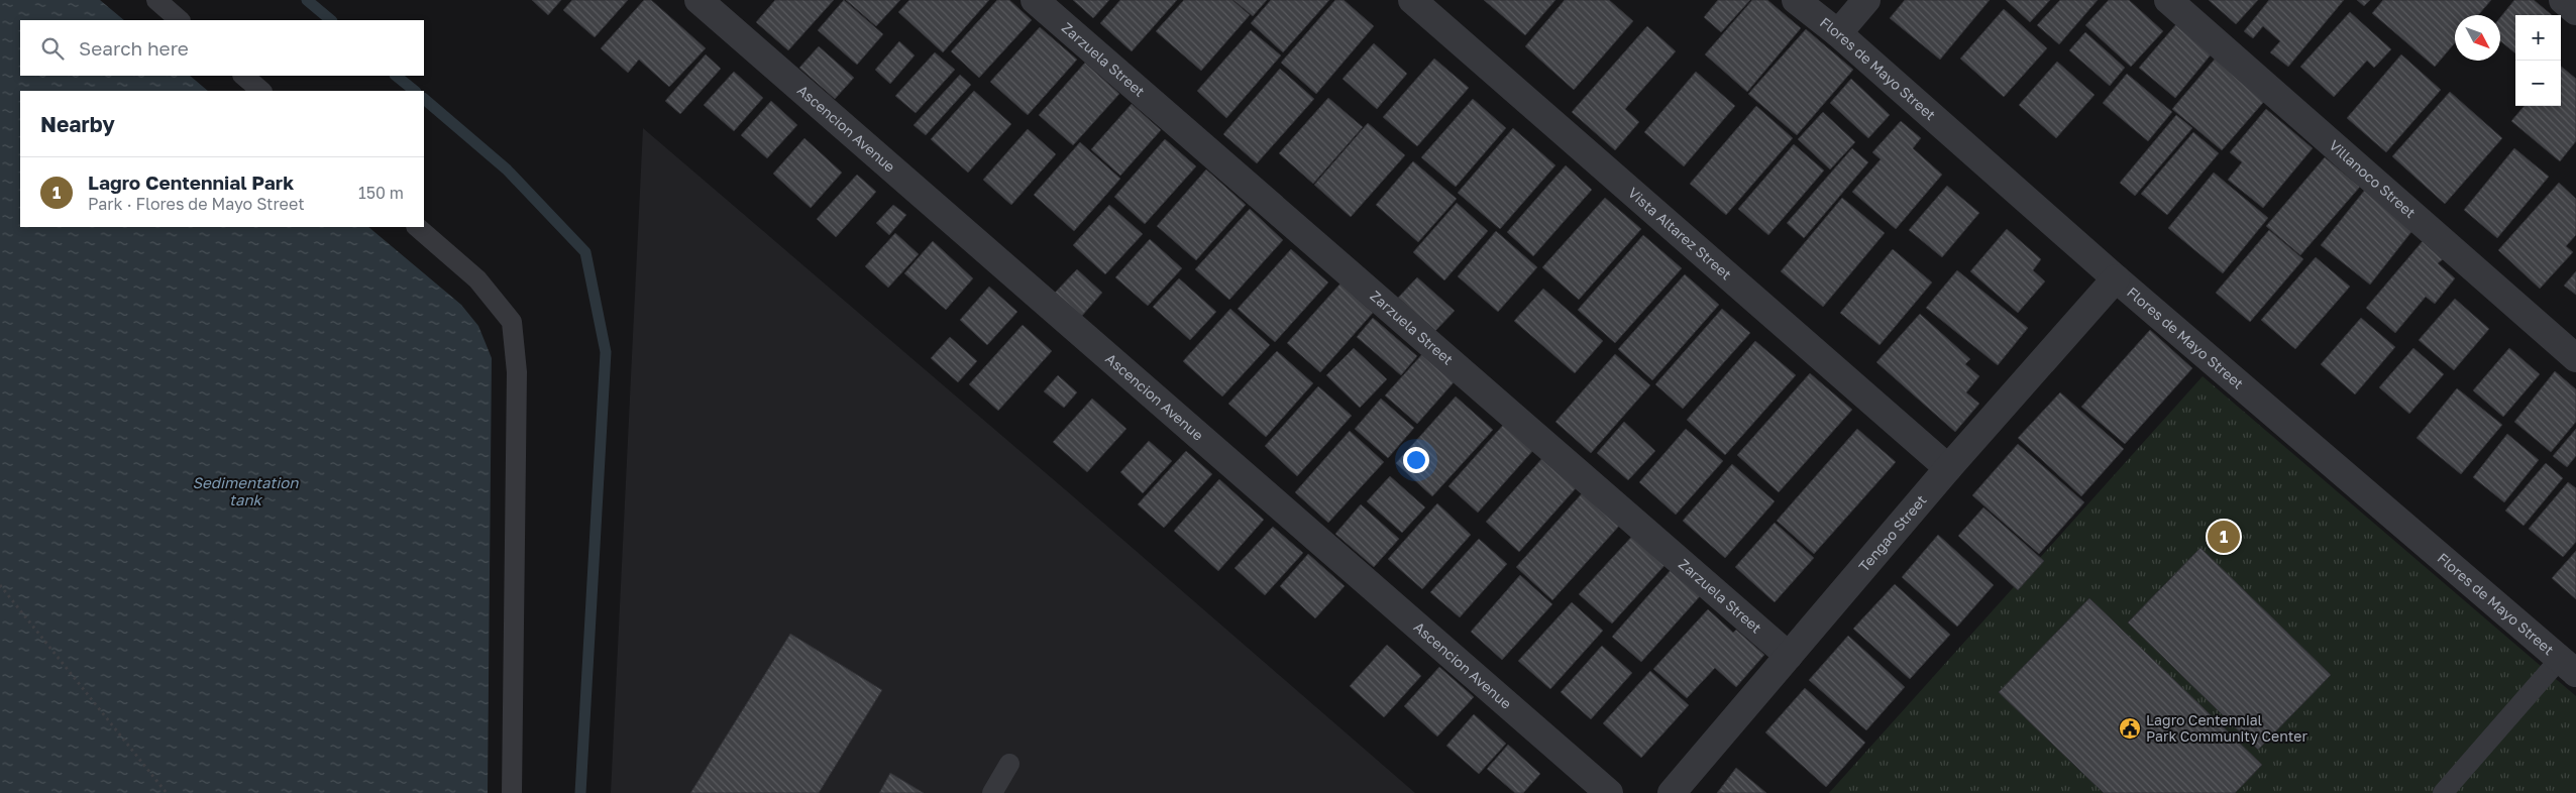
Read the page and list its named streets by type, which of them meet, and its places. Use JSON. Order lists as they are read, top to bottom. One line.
{"streets":{"street":["Zarzuela Street","Flores de Mayo Street","Ascencion Avenue","Villanoco Street","Vista Altarez Street","Tengao Street"]},"crossings":[["Zarzuela Street","Tengao Street"],["Flores de Mayo Street","Tengao Street"],["Vista Altarez Street","Tengao Street"]],"water":["Sedimentation tank"],"places":{"public building":["Lagro Centennial Park Community Center"]},"north":"bottom right","page":{"map_buttons":["+","−"],"search":"Search here","heading":"Nearby","list":[{"mark":"1","name":"Lagro Centennial Park","note":"Park · Flores de Mayo Street","value":"150 m"}],"pins":"1"}}
